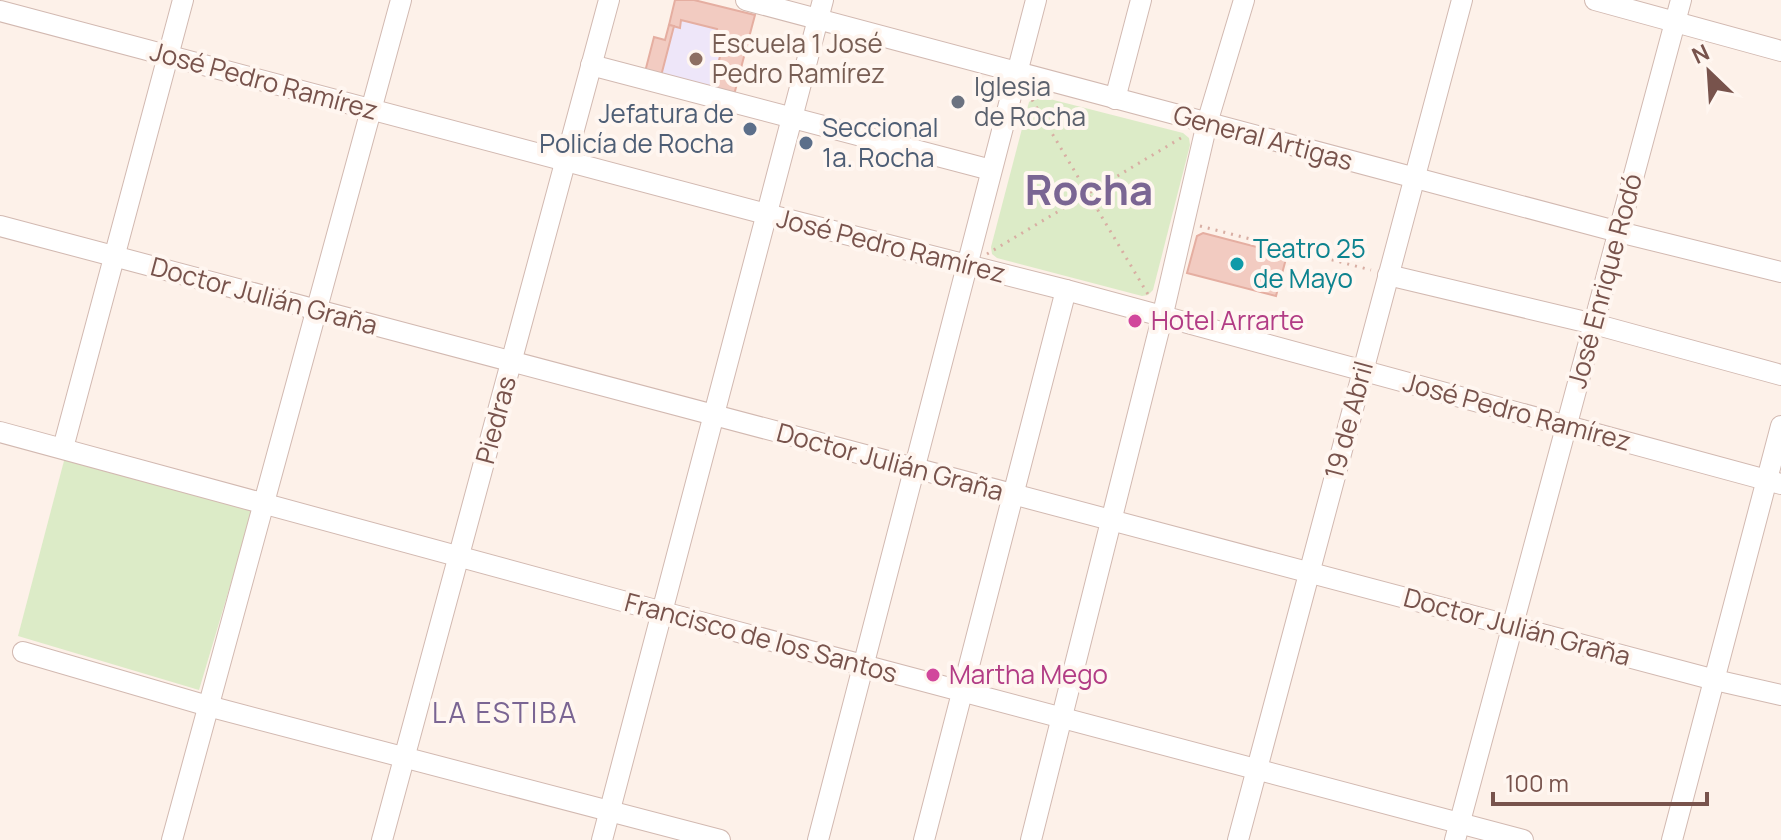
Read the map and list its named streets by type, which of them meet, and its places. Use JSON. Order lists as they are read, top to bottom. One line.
{"streets":{"street":["José Pedro Ramírez","General Artigas","José Enrique Rodó","Doctor Julián Graña","Piedras","19 de Abril","Francisco de los Santos"]},"crossings":[["José Pedro Ramírez","José Enrique Rodó"],["José Pedro Ramírez","Piedras"],["José Pedro Ramírez","19 de Abril"],["General Artigas","José Enrique Rodó"],["General Artigas","19 de Abril"],["José Enrique Rodó","Doctor Julián Graña"],["José Enrique Rodó","Francisco de los Santos"],["Doctor Julián Graña","Piedras"],["Doctor Julián Graña","19 de Abril"],["Piedras","Francisco de los Santos"],["19 de Abril","Francisco de los Santos"]],"districts":["Rocha","LA ESTIBA"],"places":["Escuela 1 José Pedro Ramírez","Iglesia de Rocha","Jefatura de Policía de Rocha","Seccional 1a. Rocha","Teatro 25 de Mayo","Hotel Arrarte","Martha Mego"],"scale_bar":"100 m","north":"top left"}
